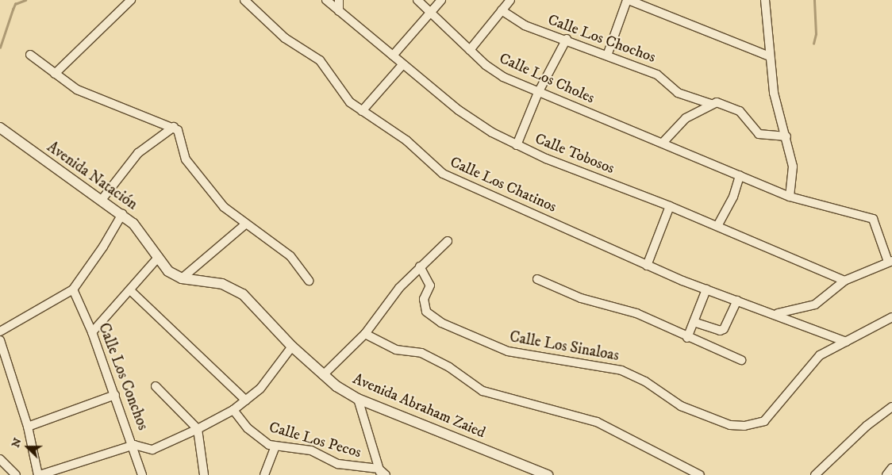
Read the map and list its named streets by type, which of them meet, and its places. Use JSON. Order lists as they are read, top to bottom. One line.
{"streets":{"street":["Calle Los Chochos","Calle Los Choles","Calle Tobosos","Avenida Natación","Calle Los Chatinos","Calle Los Sinaloas","Calle Los Conchos","Avenida Abraham Zaied","Calle Los Pecos"]},"crossings":[["Calle Los Chatinos","Calle Los Sinaloas"]],"north":"left"}
